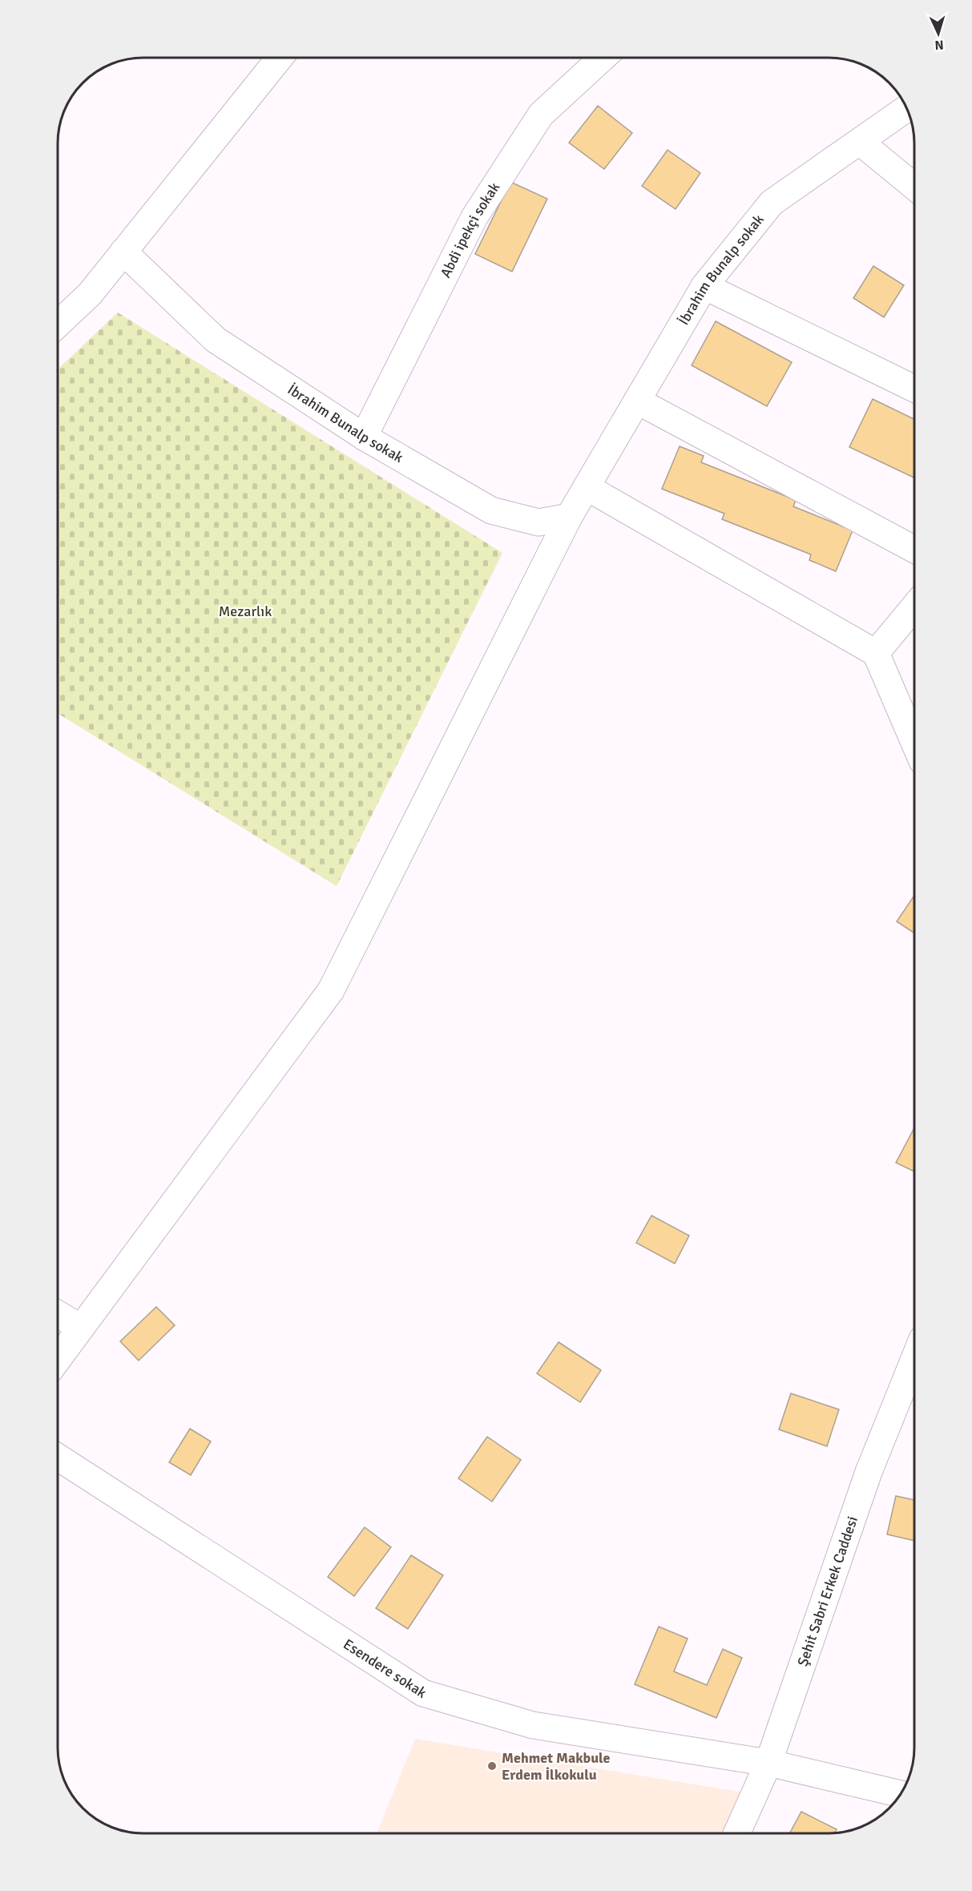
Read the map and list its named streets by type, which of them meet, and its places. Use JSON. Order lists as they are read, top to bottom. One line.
{"streets":{"street":["Abdi ipekçi sokak","İbrahim Bunalp sokak","Şehit Sabri Erkek Caddesi","Esendere sokak"]},"crossings":[["Abdi ipekçi sokak","İbrahim Bunalp sokak"],["Şehit Sabri Erkek Caddesi","Esendere sokak"]],"parks":["Mezarlık"],"places":["Mehmet Makbule Erdem İlkokulu"],"north":"bottom"}
